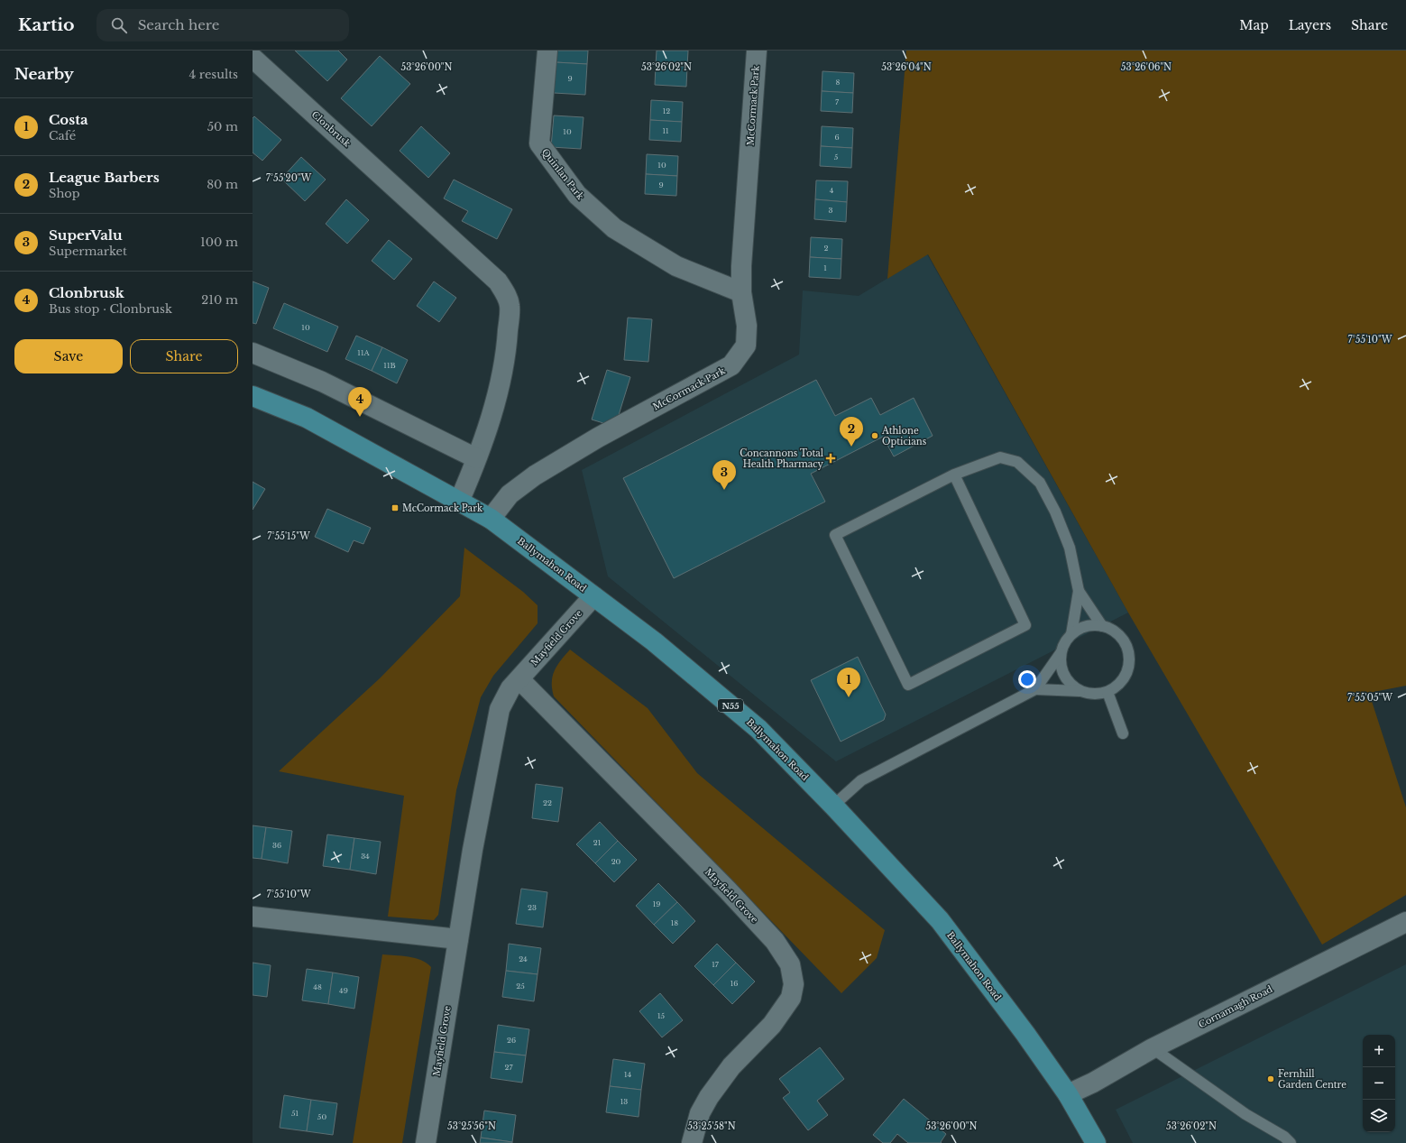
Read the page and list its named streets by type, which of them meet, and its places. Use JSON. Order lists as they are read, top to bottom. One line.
{"streets":{"main road":["Ballymahon Road","N55"],"street":["McCormack Park","Clonbrusk","Quinlan Park","Mayfield Grove","Cornamagh Road"]},"crossings":[["McCormack Park","Quinlan Park"],["McCormack Park","Ballymahon Road"],["Clonbrusk","Ballymahon Road"],["Ballymahon Road","Mayfield Grove"],["Ballymahon Road","Cornamagh Road"]],"places":{"other":["Athlone Opticians","Fernhill Garden Centre"],"health":["Concannons Total Health Pharmacy"],"transit":["McCormack Park"]},"house_numbers":["9","8","7","12","11","10","6","5","10","9","4","3","2","1","10","11A","11B","22","21","36","34","20","19","23","18","24","17","16","25","48","49","15","26","27","14","13","51","50"],"page":{"header":"Kartio","search":"Search here","nav":["Map","Layers","Share"],"heading":["Nearby","4 results"],"list":[{"mark":"1","name":"Costa","note":"Café","value":"50 m"},{"mark":"2","name":"League Barbers","note":"Shop","value":"80 m"},{"mark":"3","name":"SuperValu","note":"Supermarket","value":"100 m"},{"mark":"4","name":"Clonbrusk","note":"Bus stop · Clonbrusk","value":"210 m"}],"buttons":["Save","Share"],"pins":["4","2","3","1"],"map_buttons":["+","−"]},"coordinates":["53°26'00\"N","53°26'02\"N","53°26'04\"N","53°26'06\"N","7°55'20\"W","7°55'10\"W","7°55'15\"W","7°55'05\"W","53°25'56\"N","53°25'58\"N"]}
